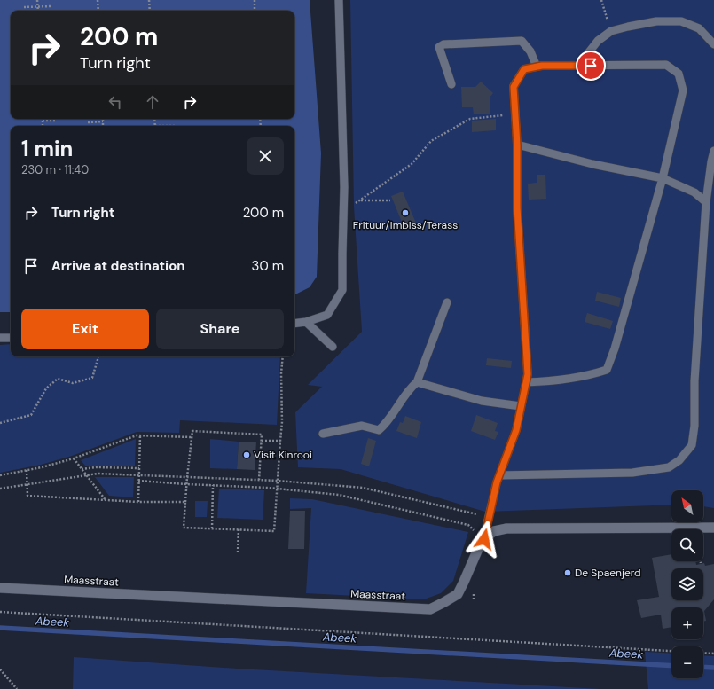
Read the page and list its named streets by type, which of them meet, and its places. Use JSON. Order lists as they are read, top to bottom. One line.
{"streets":{"street":["Maasstraat"]},"water":["Abeek"],"places":["Frituur/Imbiss/Terass","Visit Kinrooi","De Spaenjerd"],"north":"top left","page":{"turn":["200 m","Turn right"],"heading":["1 min","230 m · 11:40"],"list":[{"name":"Turn right","value":"200 m"},{"name":"Arrive at destination","value":"30 m"}],"buttons":["Exit","Share"],"map_buttons":["+","−"]}}
